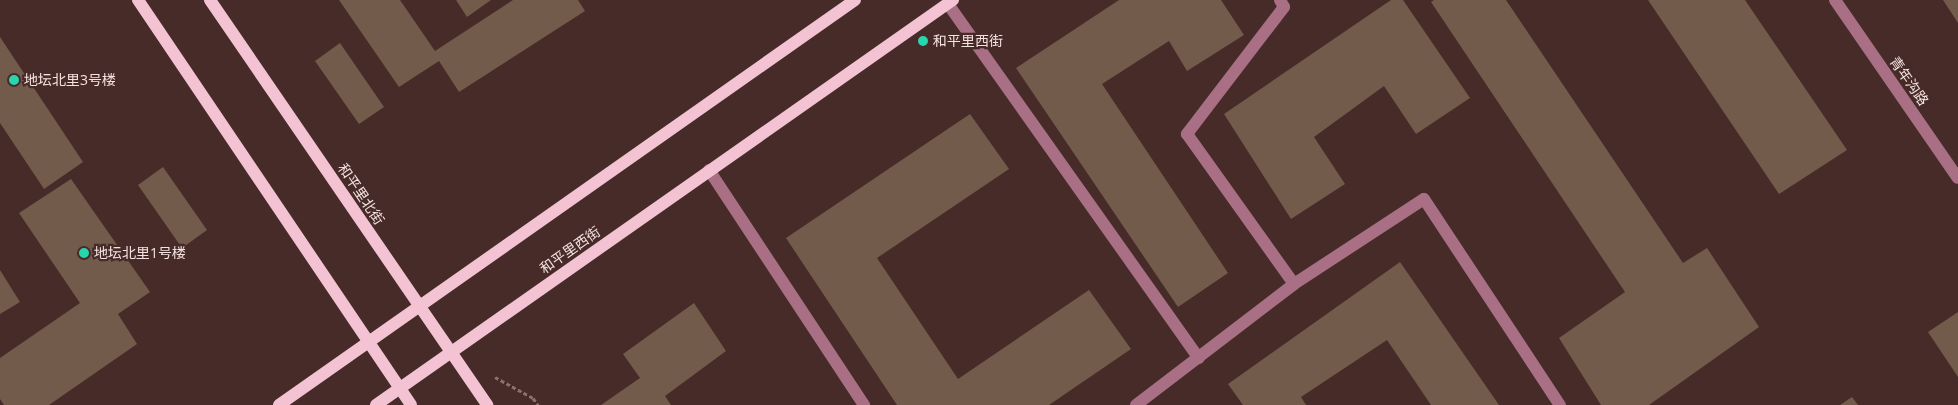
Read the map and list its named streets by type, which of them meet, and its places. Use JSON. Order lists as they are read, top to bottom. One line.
{"streets":{"main road":["和平里北街","和平里西街"],"street":["青年沟路"]},"crossings":[["和平里北街","和平里西街"]],"places":["和平里西街","地坛北里3号楼","地坛北里1号楼"]}
